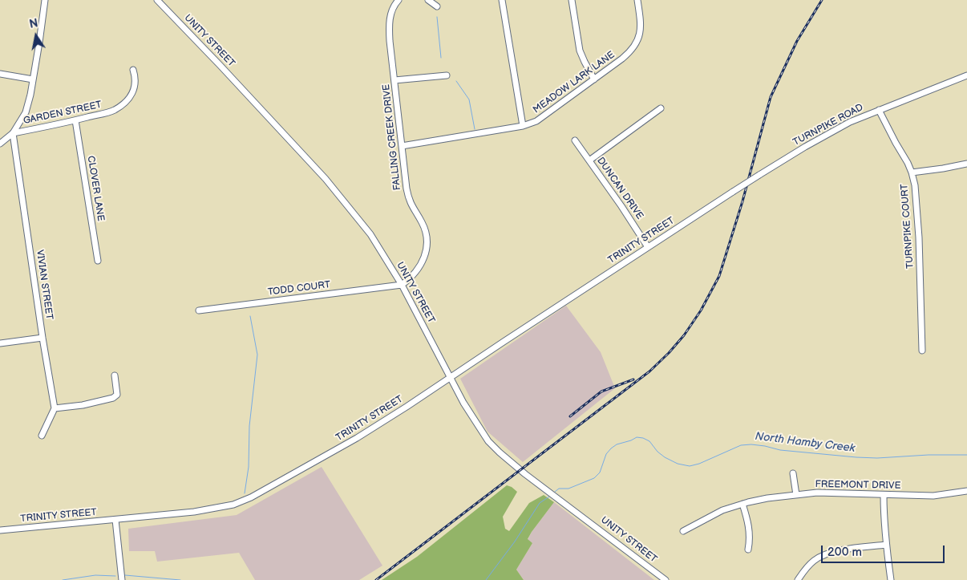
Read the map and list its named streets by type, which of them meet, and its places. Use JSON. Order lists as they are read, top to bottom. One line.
{"streets":{"street":["UNITY STREET","MEADOW LARK LANE","GARDEN STREET","TURNPIKE ROAD","FALLING CREEK DRIVE","CLOVER LANE","DUNCAN DRIVE","TURNPIKE COURT","TRINITY STREET","VIVIAN STREET","TODD COURT","FREEMONT DRIVE"]},"crossings":[["UNITY STREET","FALLING CREEK DRIVE"],["UNITY STREET","TRINITY STREET"],["UNITY STREET","TODD COURT"],["MEADOW LARK LANE","FALLING CREEK DRIVE"],["GARDEN STREET","CLOVER LANE"],["GARDEN STREET","VIVIAN STREET"],["TURNPIKE ROAD","TURNPIKE COURT"],["TURNPIKE ROAD","TRINITY STREET"],["FALLING CREEK DRIVE","TODD COURT"],["DUNCAN DRIVE","TRINITY STREET"]],"water":["North Hamby Creek"],"scale_bar":"200 m","north":"top"}
